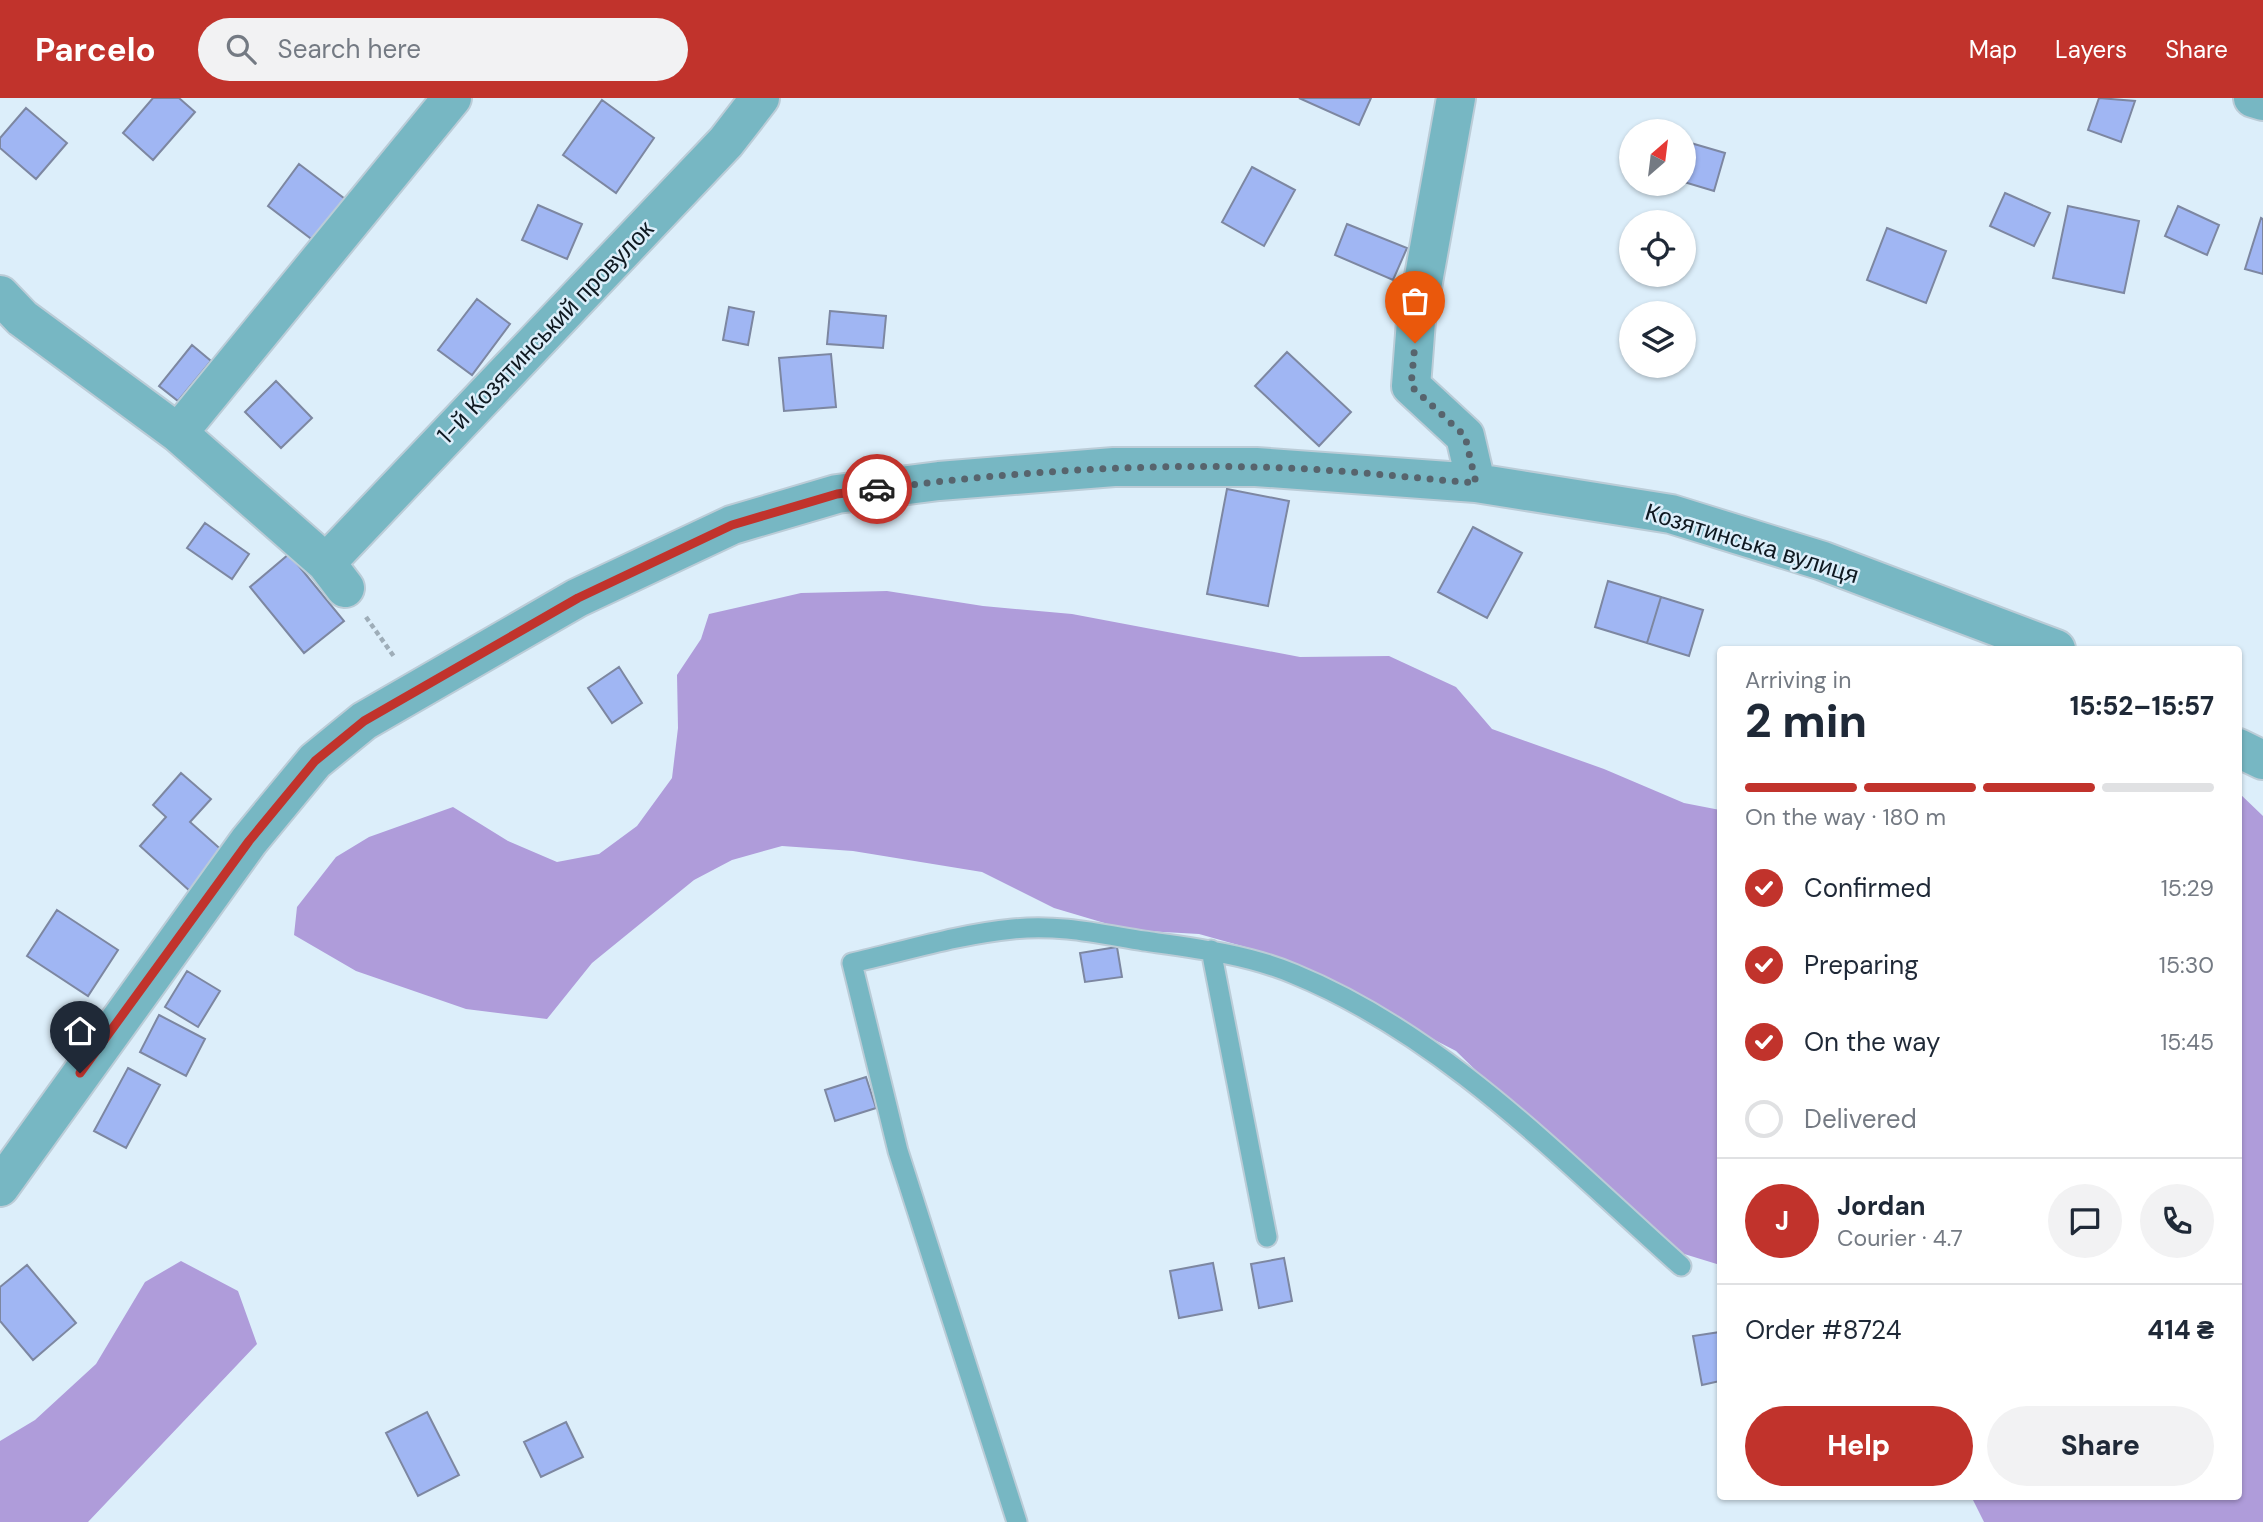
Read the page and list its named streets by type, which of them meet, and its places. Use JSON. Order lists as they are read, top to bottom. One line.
{"streets":{"street":["1-й Козятинський провулок","Козятинська вулиця"]},"north":"top right","page":{"header":"Parcelo","search":"Search here","nav":["Map","Layers","Share"],"heading":["2 min","Arriving in","15:52–15:57"],"panel":["Jordan","Courier · 4.7","Order #8724","414 ₴"],"bar":"On the way · 180 m","list":[["Confirmed","15:29"],["Preparing","15:30"],["On the way","15:45"],"Delivered"],"round":"J","buttons":["Help","Share"]}}
